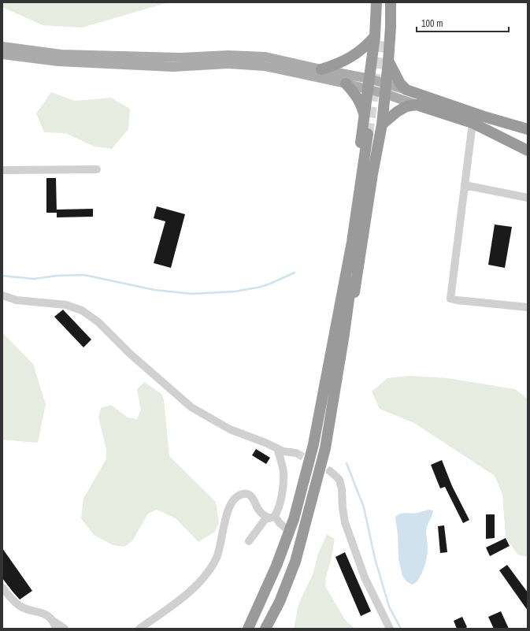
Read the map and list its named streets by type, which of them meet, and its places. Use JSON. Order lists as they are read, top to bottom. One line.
{"scale_bar":"100 m"}
